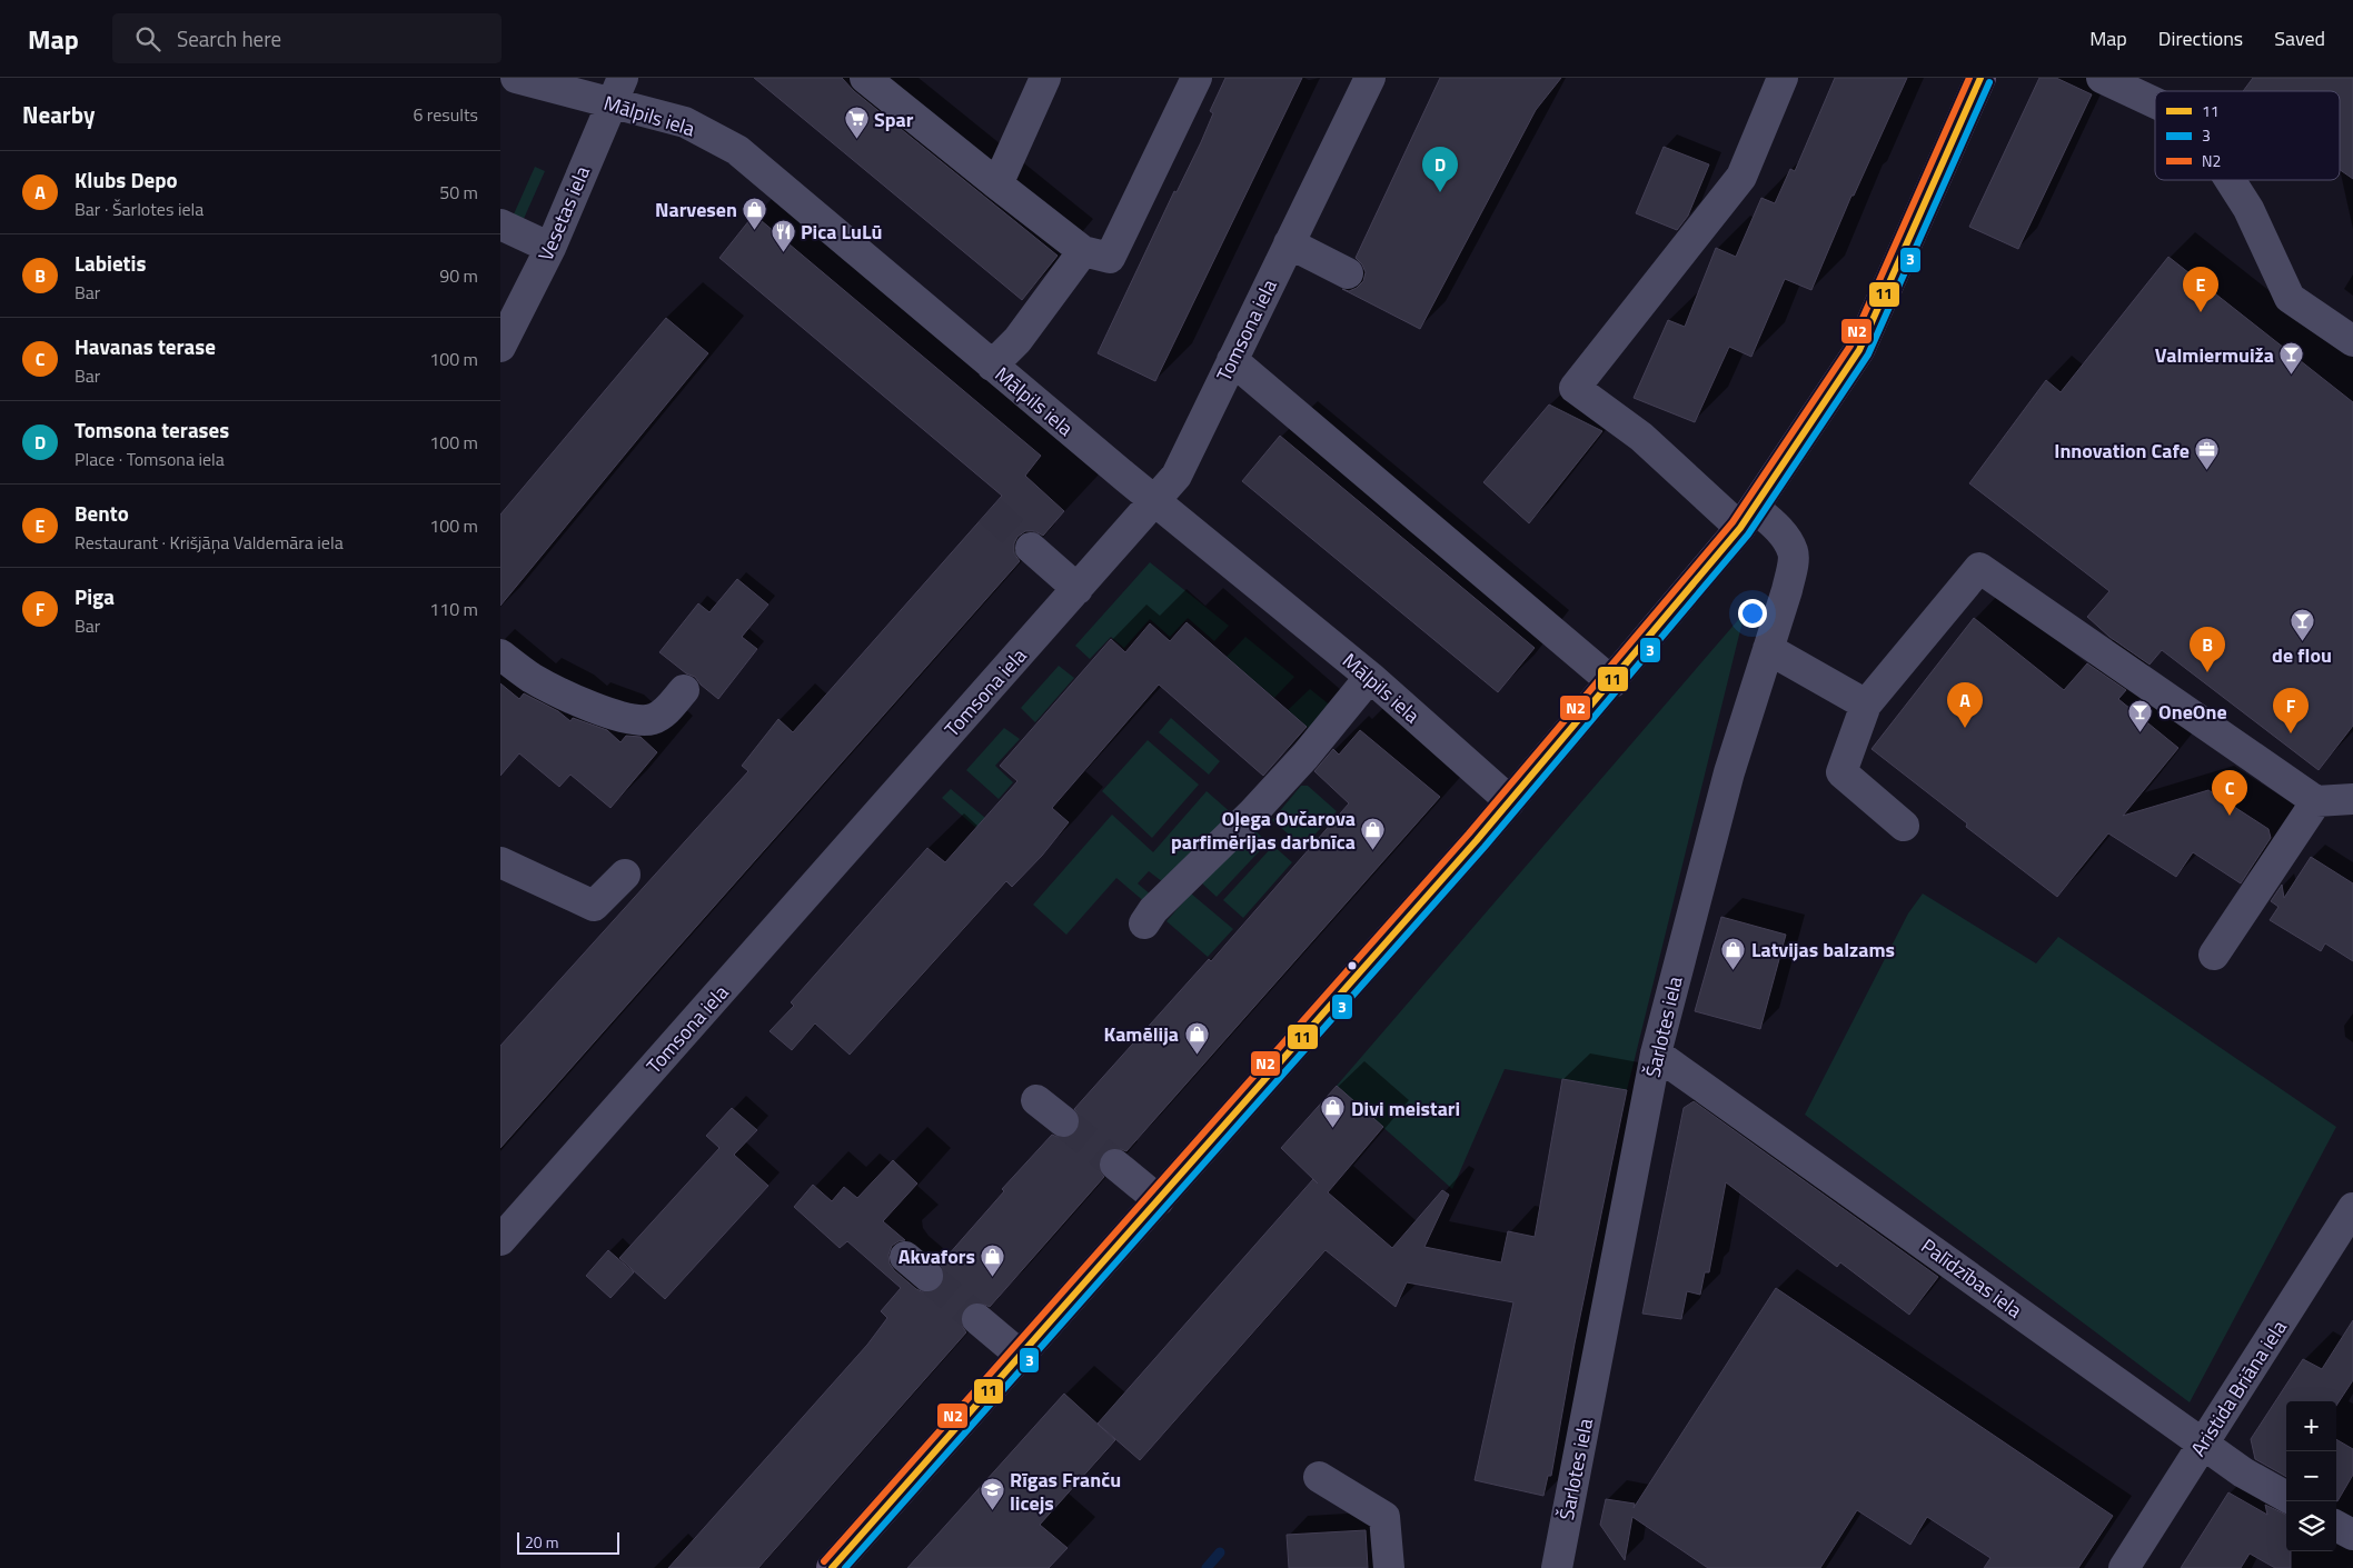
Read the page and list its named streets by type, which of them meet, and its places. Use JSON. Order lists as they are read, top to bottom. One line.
{"streets":{"street":["Mālpils iela","Vesetas iela","Tomsona iela","Šarlotes iela","Palīdzības iela","Aristida Briāna iela"]},"crossings":[["Mālpils iela","Vesetas iela"],["Mālpils iela","Tomsona iela"],["Šarlotes iela","Palīdzības iela"],["Palīdzības iela","Aristida Briāna iela"]],"places":{"supermarket":["Spar"],"shop":["Narvesen","Oļega Ovčarova parfimērijas darbnīca","Latvijas balzams","Kamēlija","Divi meistari","Akvafors"],"restaurant":["Pica LuLū"],"bar":["Valmiermuiža","de flou","OneOne"],"office":["Innovation Cafe"],"school or university":["Rīgas Franču licejs"]},"lines":["transit line 11","transit line N2","transit line 3"],"legend":["11","3","N2"],"scale_bar":"20 m","page":{"header":"Map","search":"Search here","nav":["Map","Directions","Saved"],"heading":["Nearby","6 results"],"pins":["D","E","B","A","F","C"],"list":[{"mark":"A","name":"Klubs Depo","note":"Bar · Šarlotes iela","value":"50 m"},{"mark":"B","name":"Labietis","note":"Bar","value":"90 m"},{"mark":"C","name":"Havanas terase","note":"Bar","value":"100 m"},{"mark":"D","name":"Tomsona terases","note":"Place · Tomsona iela","value":"100 m"},{"mark":"E","name":"Bento","note":"Restaurant · Krišjāņa Valdemāra iela","value":"100 m"},{"mark":"F","name":"Piga","note":"Bar","value":"110 m"}],"map_buttons":["+","−"],"scale":"20 m"}}
